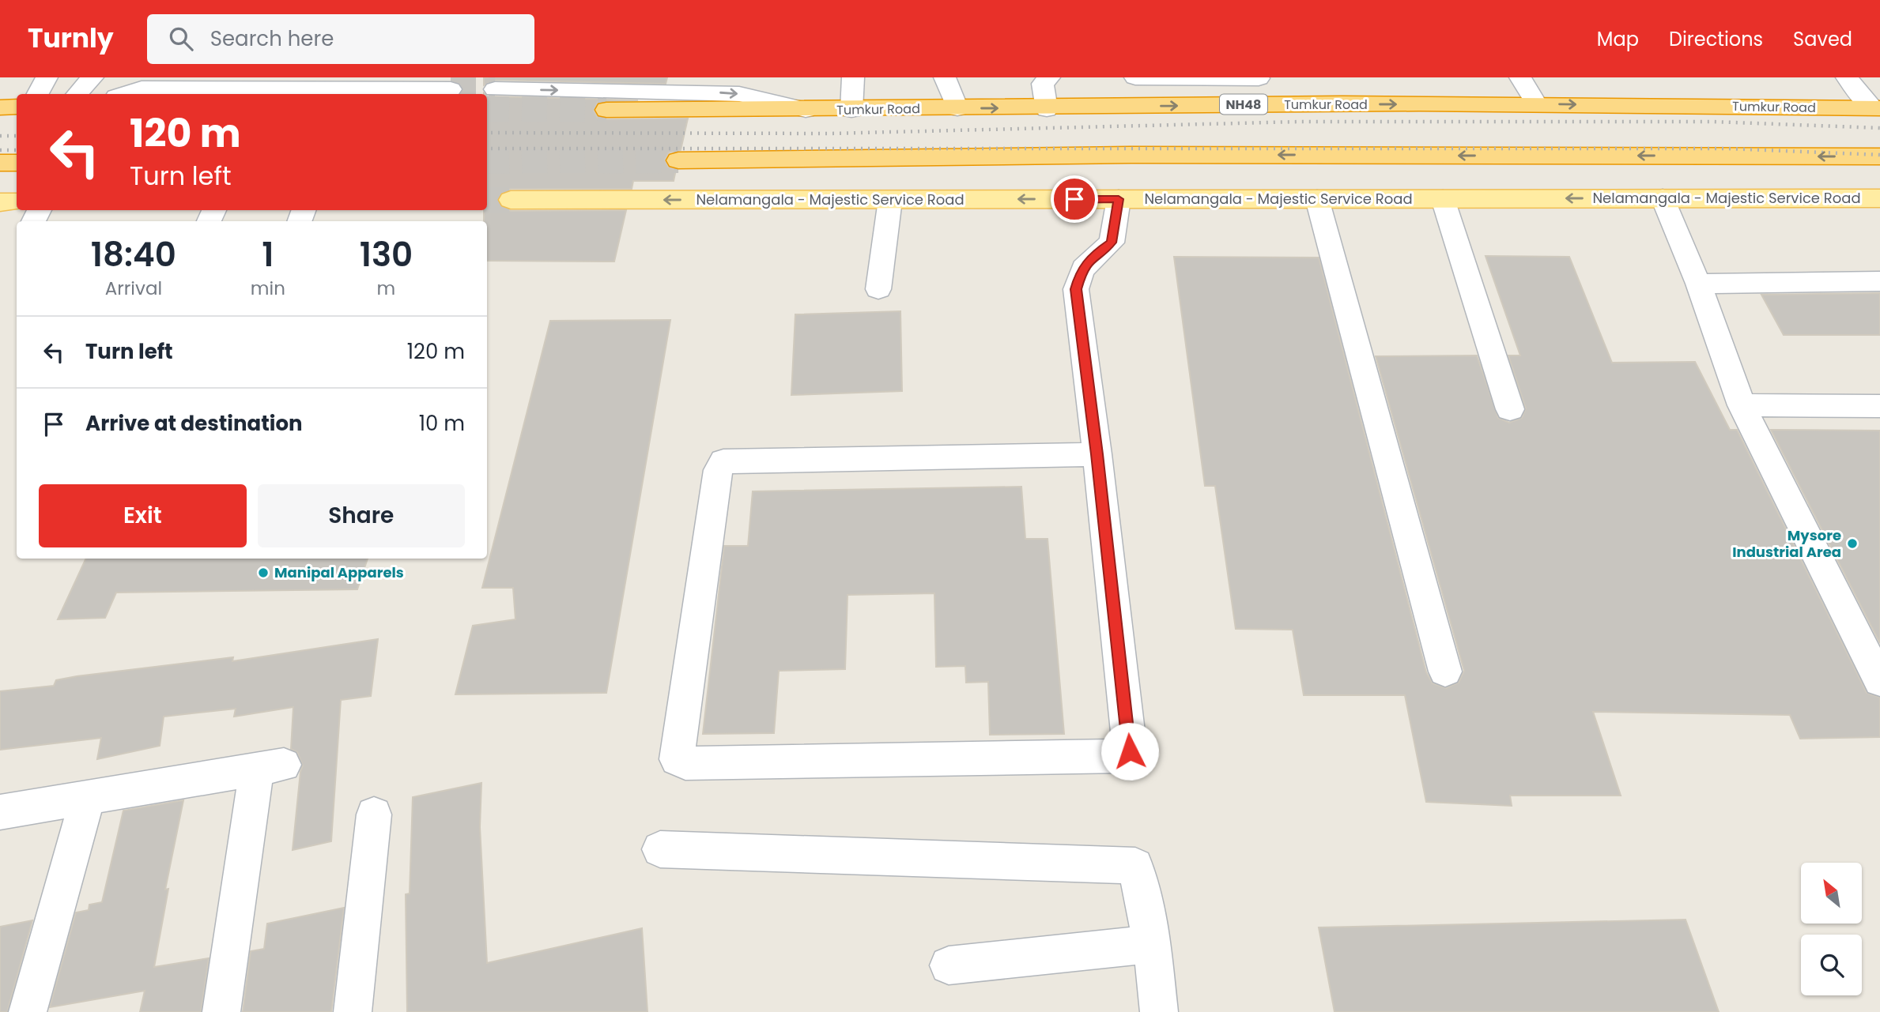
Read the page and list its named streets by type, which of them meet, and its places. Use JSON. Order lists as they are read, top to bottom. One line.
{"streets":{"highway":["NH48","Tumkur Road"],"main road":["Nelamangala - Majestic Service Road"]},"one_way":["Nelamangala - Majestic Service Road"],"places":["Mysore Industrial Area","Manipal Apparels"],"north":"top left","page":{"header":"Turnly","search":"Search here","nav":["Map","Directions","Saved"],"turn":["120 m","Turn left"],"eta":["18:40","Arrival","1","min","130","m"],"list":[{"name":"Turn left","value":"120 m"},{"name":"Arrive at destination","value":"10 m"}],"buttons":["Exit","Share"]}}
